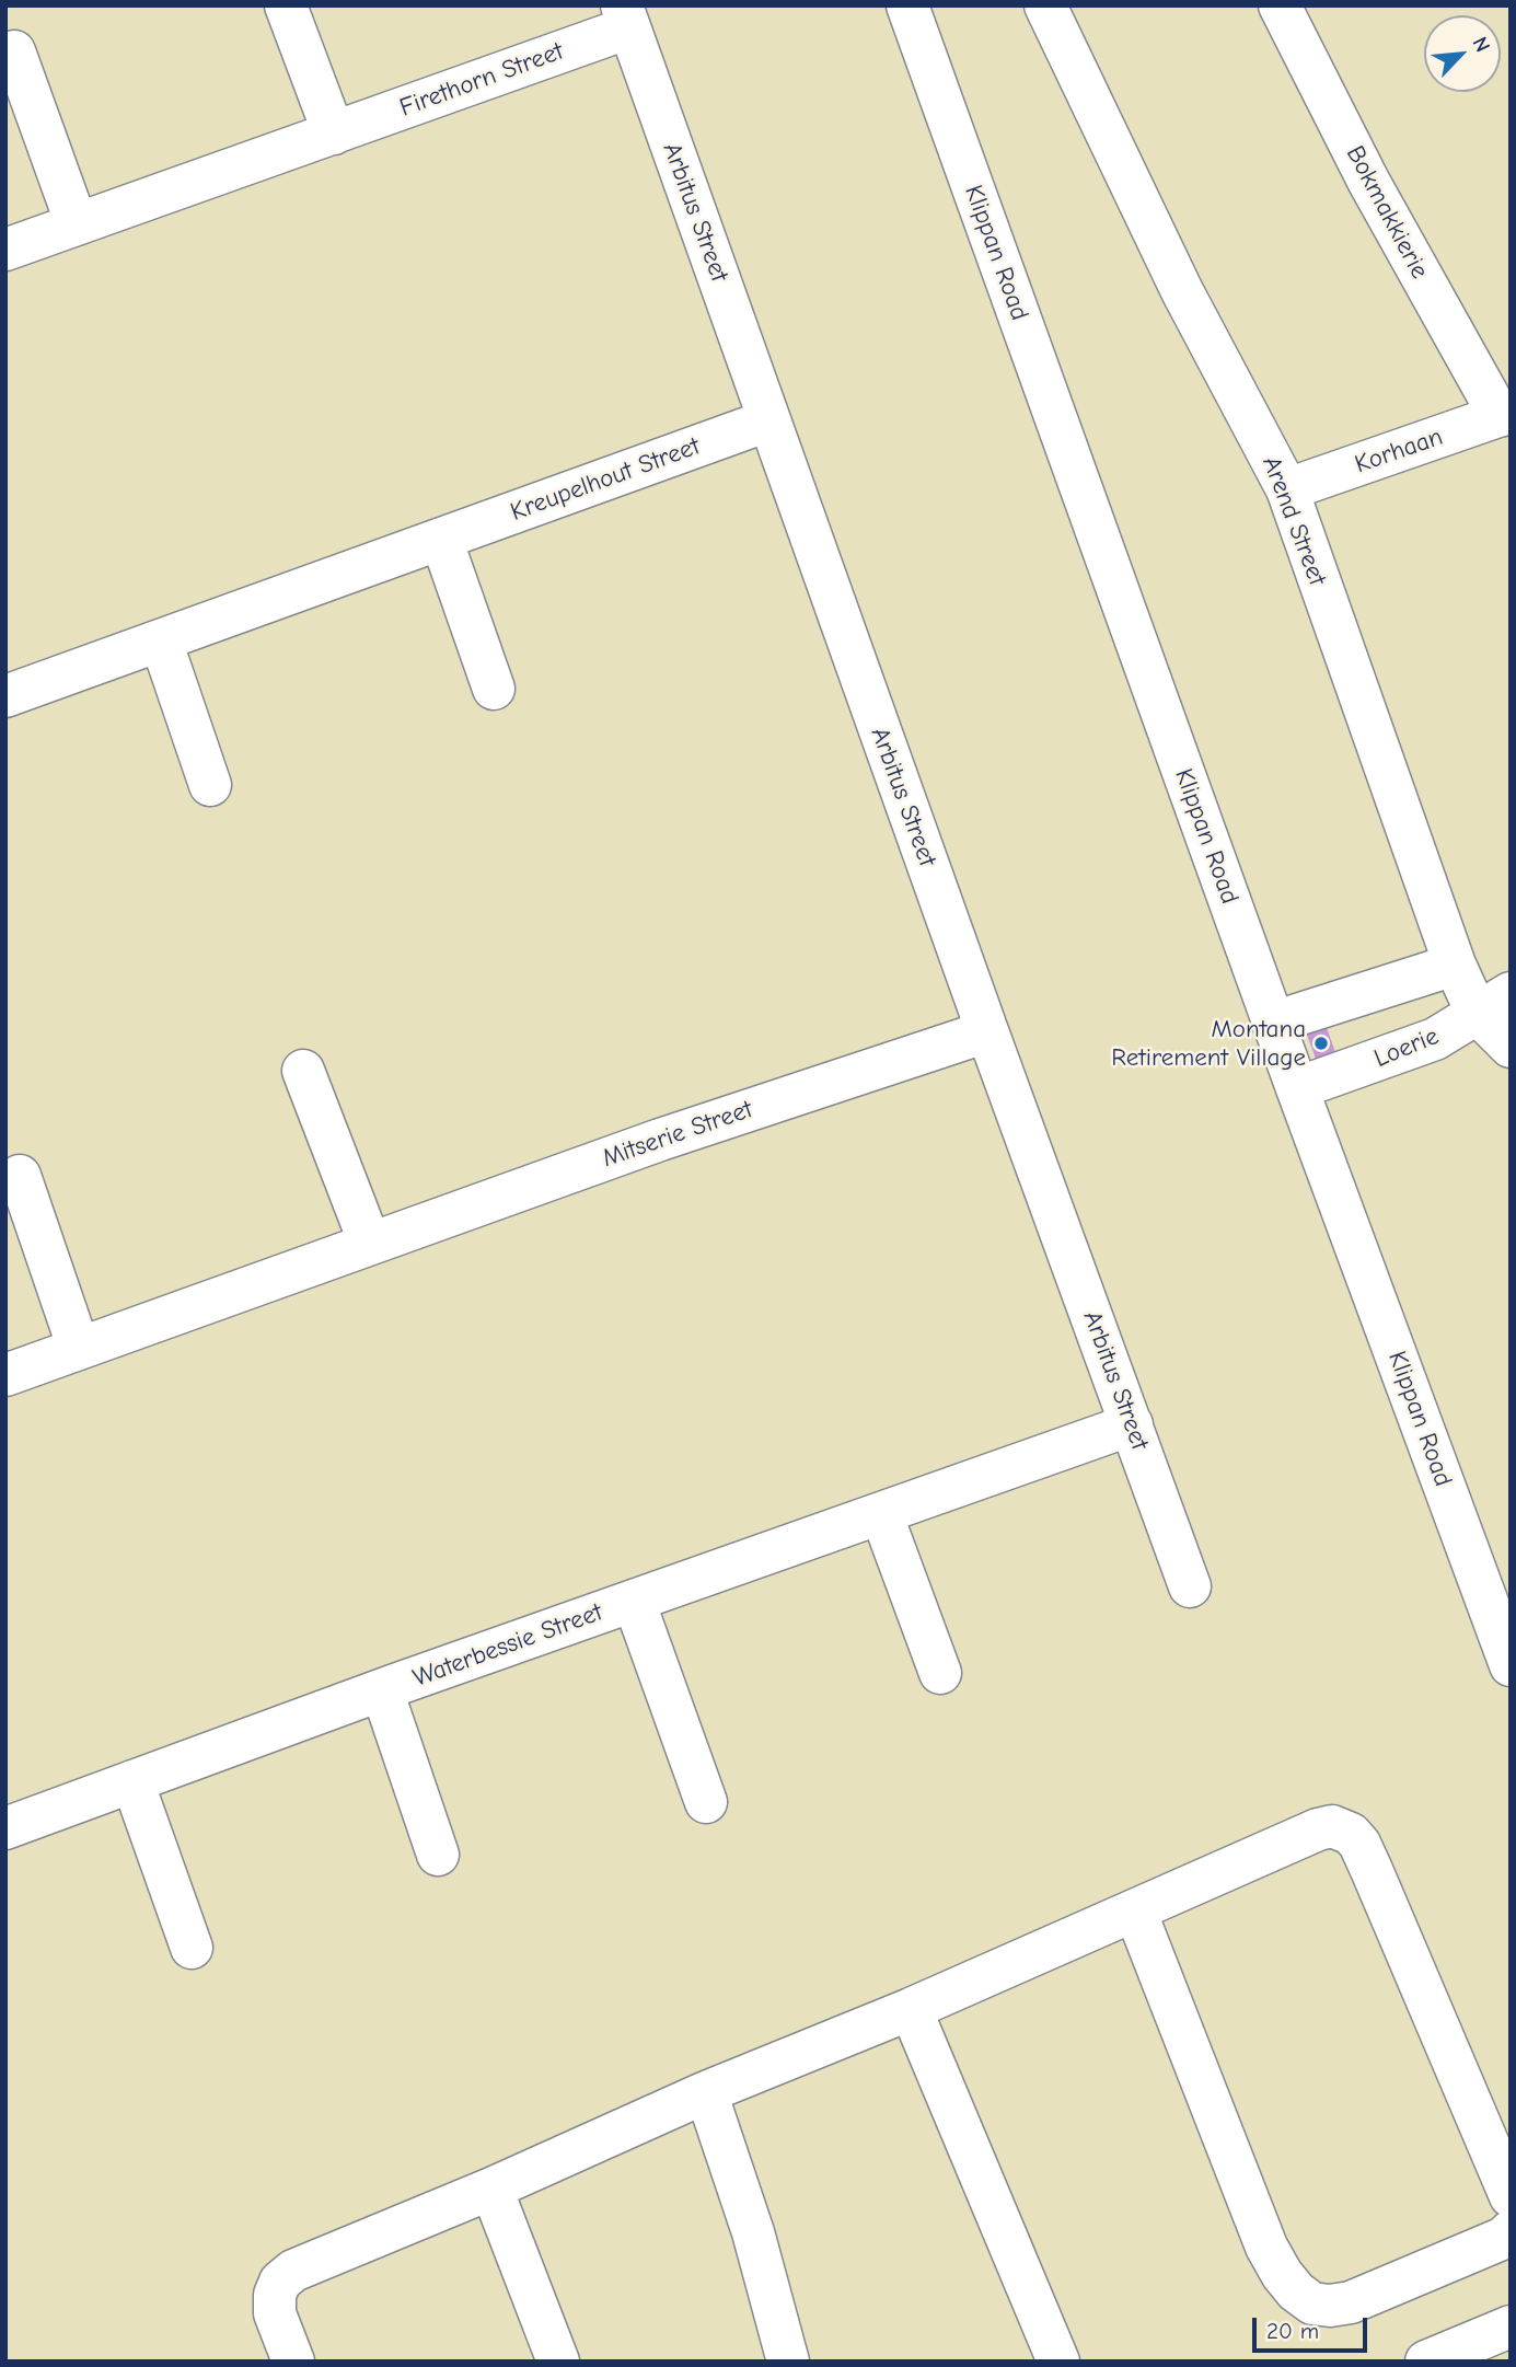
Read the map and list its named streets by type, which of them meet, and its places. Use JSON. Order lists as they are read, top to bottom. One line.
{"streets":{"street":["Firethorn Street","Arbitus Street","Bokmakkierie","Klippan Road","Korhaan","Kreupelhout Street","Arend Street","Loerie","Mitserie Street","Waterbessie Street"]},"crossings":[["Firethorn Street","Arbitus Street"],["Arbitus Street","Kreupelhout Street"],["Arbitus Street","Mitserie Street"],["Arbitus Street","Waterbessie Street"],["Bokmakkierie","Korhaan"],["Klippan Road","Loerie"],["Korhaan","Arend Street"],["Arend Street","Loerie"]],"places":["Montana Retirement Village"],"scale_bar":"20 m","north":"top right"}
